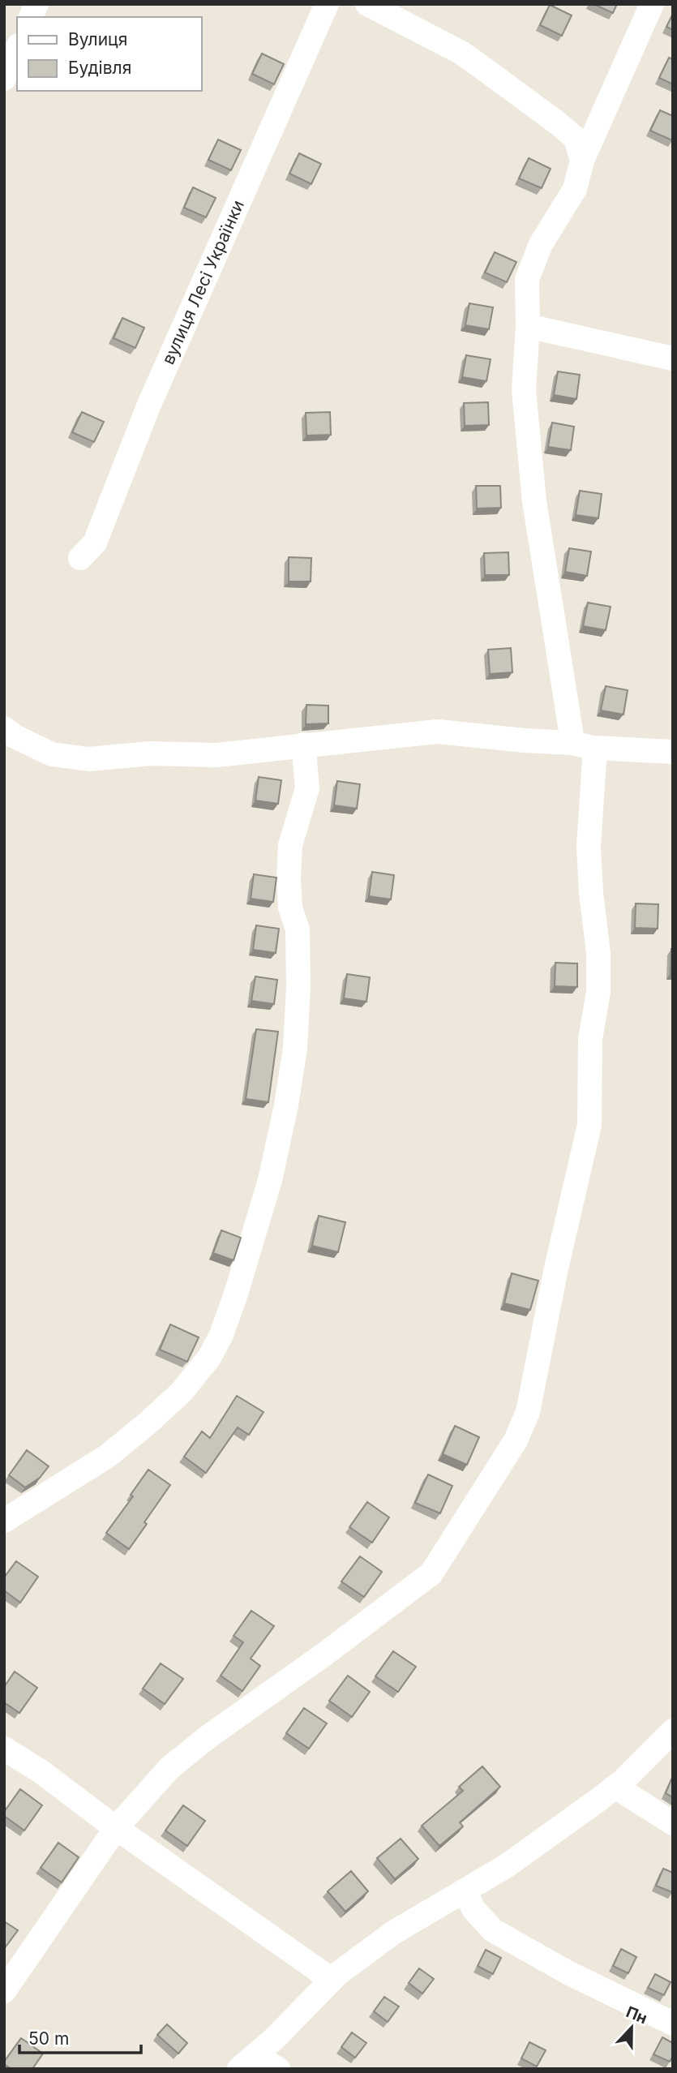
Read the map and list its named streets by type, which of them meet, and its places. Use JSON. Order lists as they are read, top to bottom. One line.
{"streets":{"street":["вулиця Лесі Українки"]},"legend":["Вулиця","Будівля"],"scale_bar":"50 m","north":"top"}
